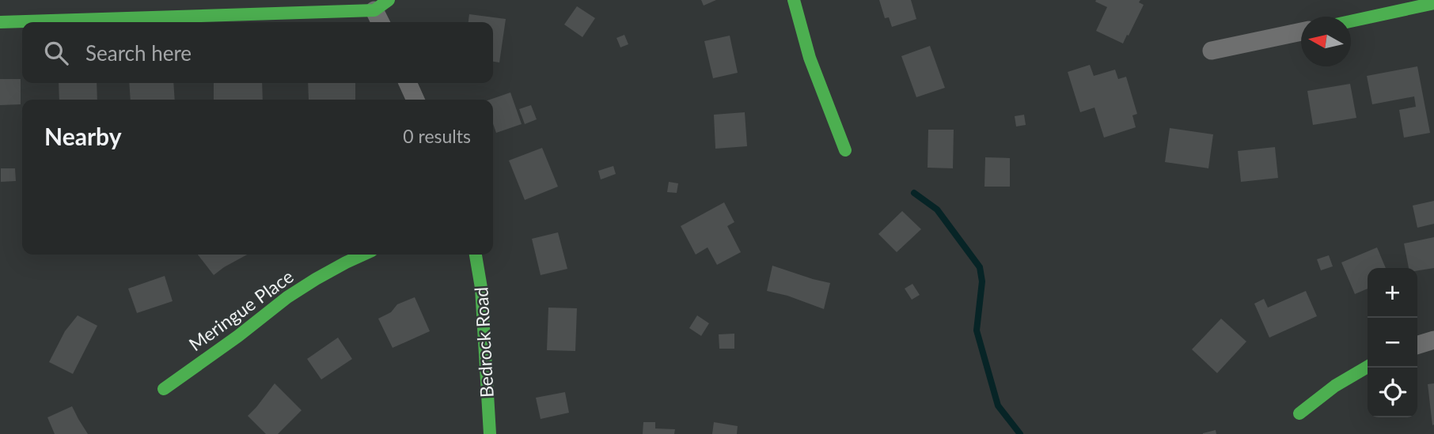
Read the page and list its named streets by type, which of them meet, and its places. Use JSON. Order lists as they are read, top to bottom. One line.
{"streets":{"street":["Meringue Place","Bedrock Road"]},"north":"left","page":{"search":"Search here","heading":["Nearby","0 results"],"map_buttons":["+","−"]}}
